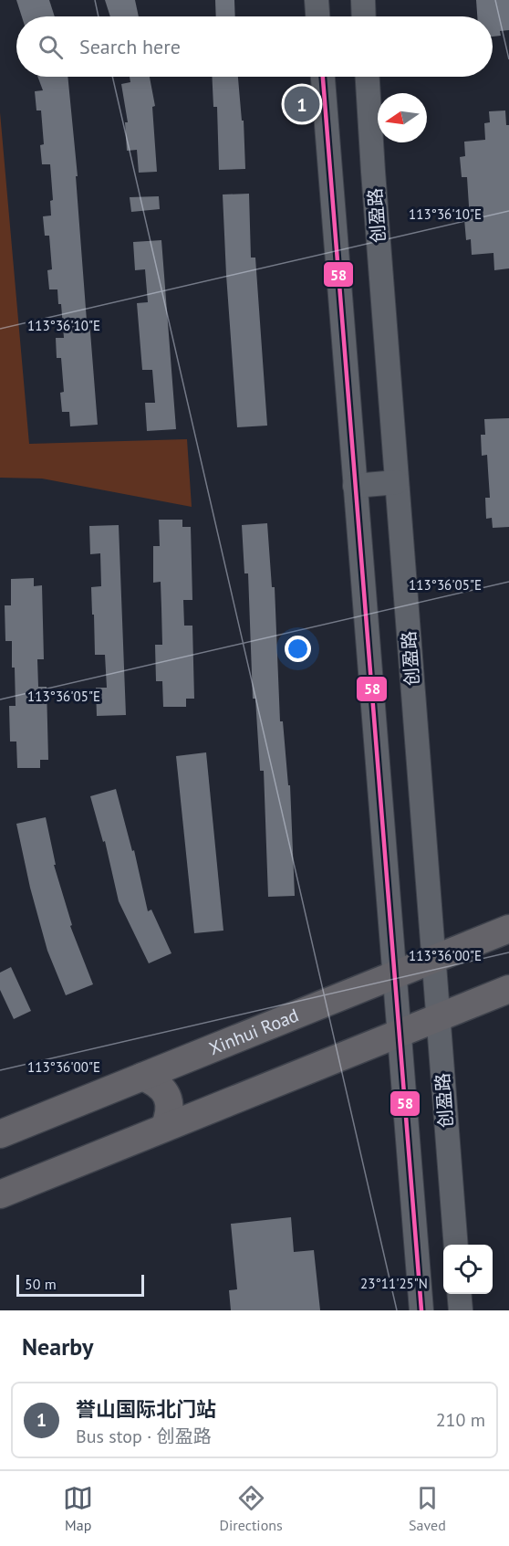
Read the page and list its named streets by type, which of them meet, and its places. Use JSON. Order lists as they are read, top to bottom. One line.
{"streets":{"main road":["Xinhui Road"],"street":["创盈路"]},"crossings":[["创盈路","Xinhui Road"]],"lines":["transit line 58"],"scale_bar":"50 m","north":"left","page":{"search":"Search here","pins":"1","scale":"50 m","heading":"Nearby","list":[{"mark":"1","name":"誉山国际北门站","note":"Bus stop · 创盈路","value":"210 m"}],"nav":["Map","Directions","Saved"]},"coordinates":["113°36'10\"E","113°36'05\"E","113°36'00\"E","23°11'25\"N"]}
